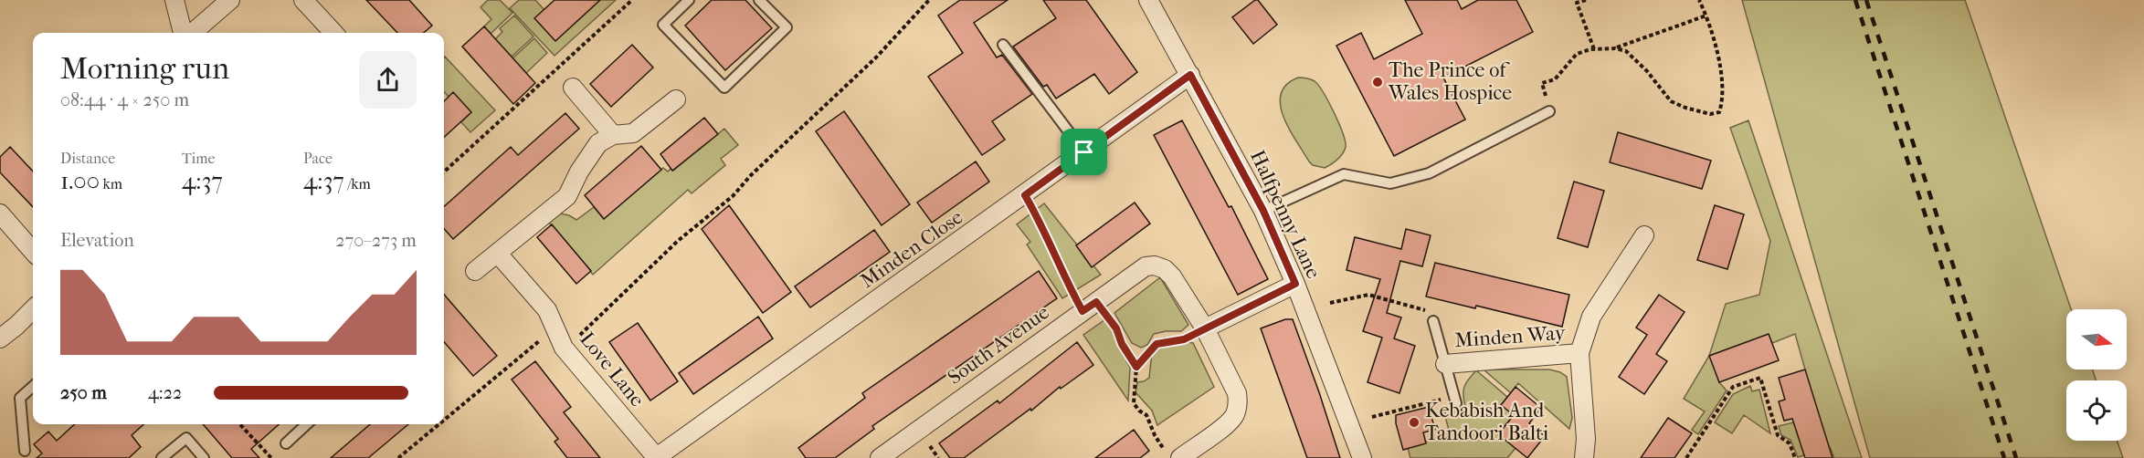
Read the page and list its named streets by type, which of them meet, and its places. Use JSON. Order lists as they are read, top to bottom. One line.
{"streets":{"street":["Halfpenny Lane","Minden Close","Minden Way","South Avenue","Love Lane"]},"crossings":[["Halfpenny Lane","Minden Close"],["Minden Close","Love Lane"]],"places":["The Prince of Wales Hospice","Kebabish And Tandoori Balti"],"north":"right","page":{"heading":["Morning run","08:44 · 4 × 250 m"],"stats":[["Distance","1.00 km"],["Time","4:37"],["Pace","4:37 /km"]],"chart":["Elevation","270–273 m"],"list":[{"name":"250 m","note":"4:22"}]}}
